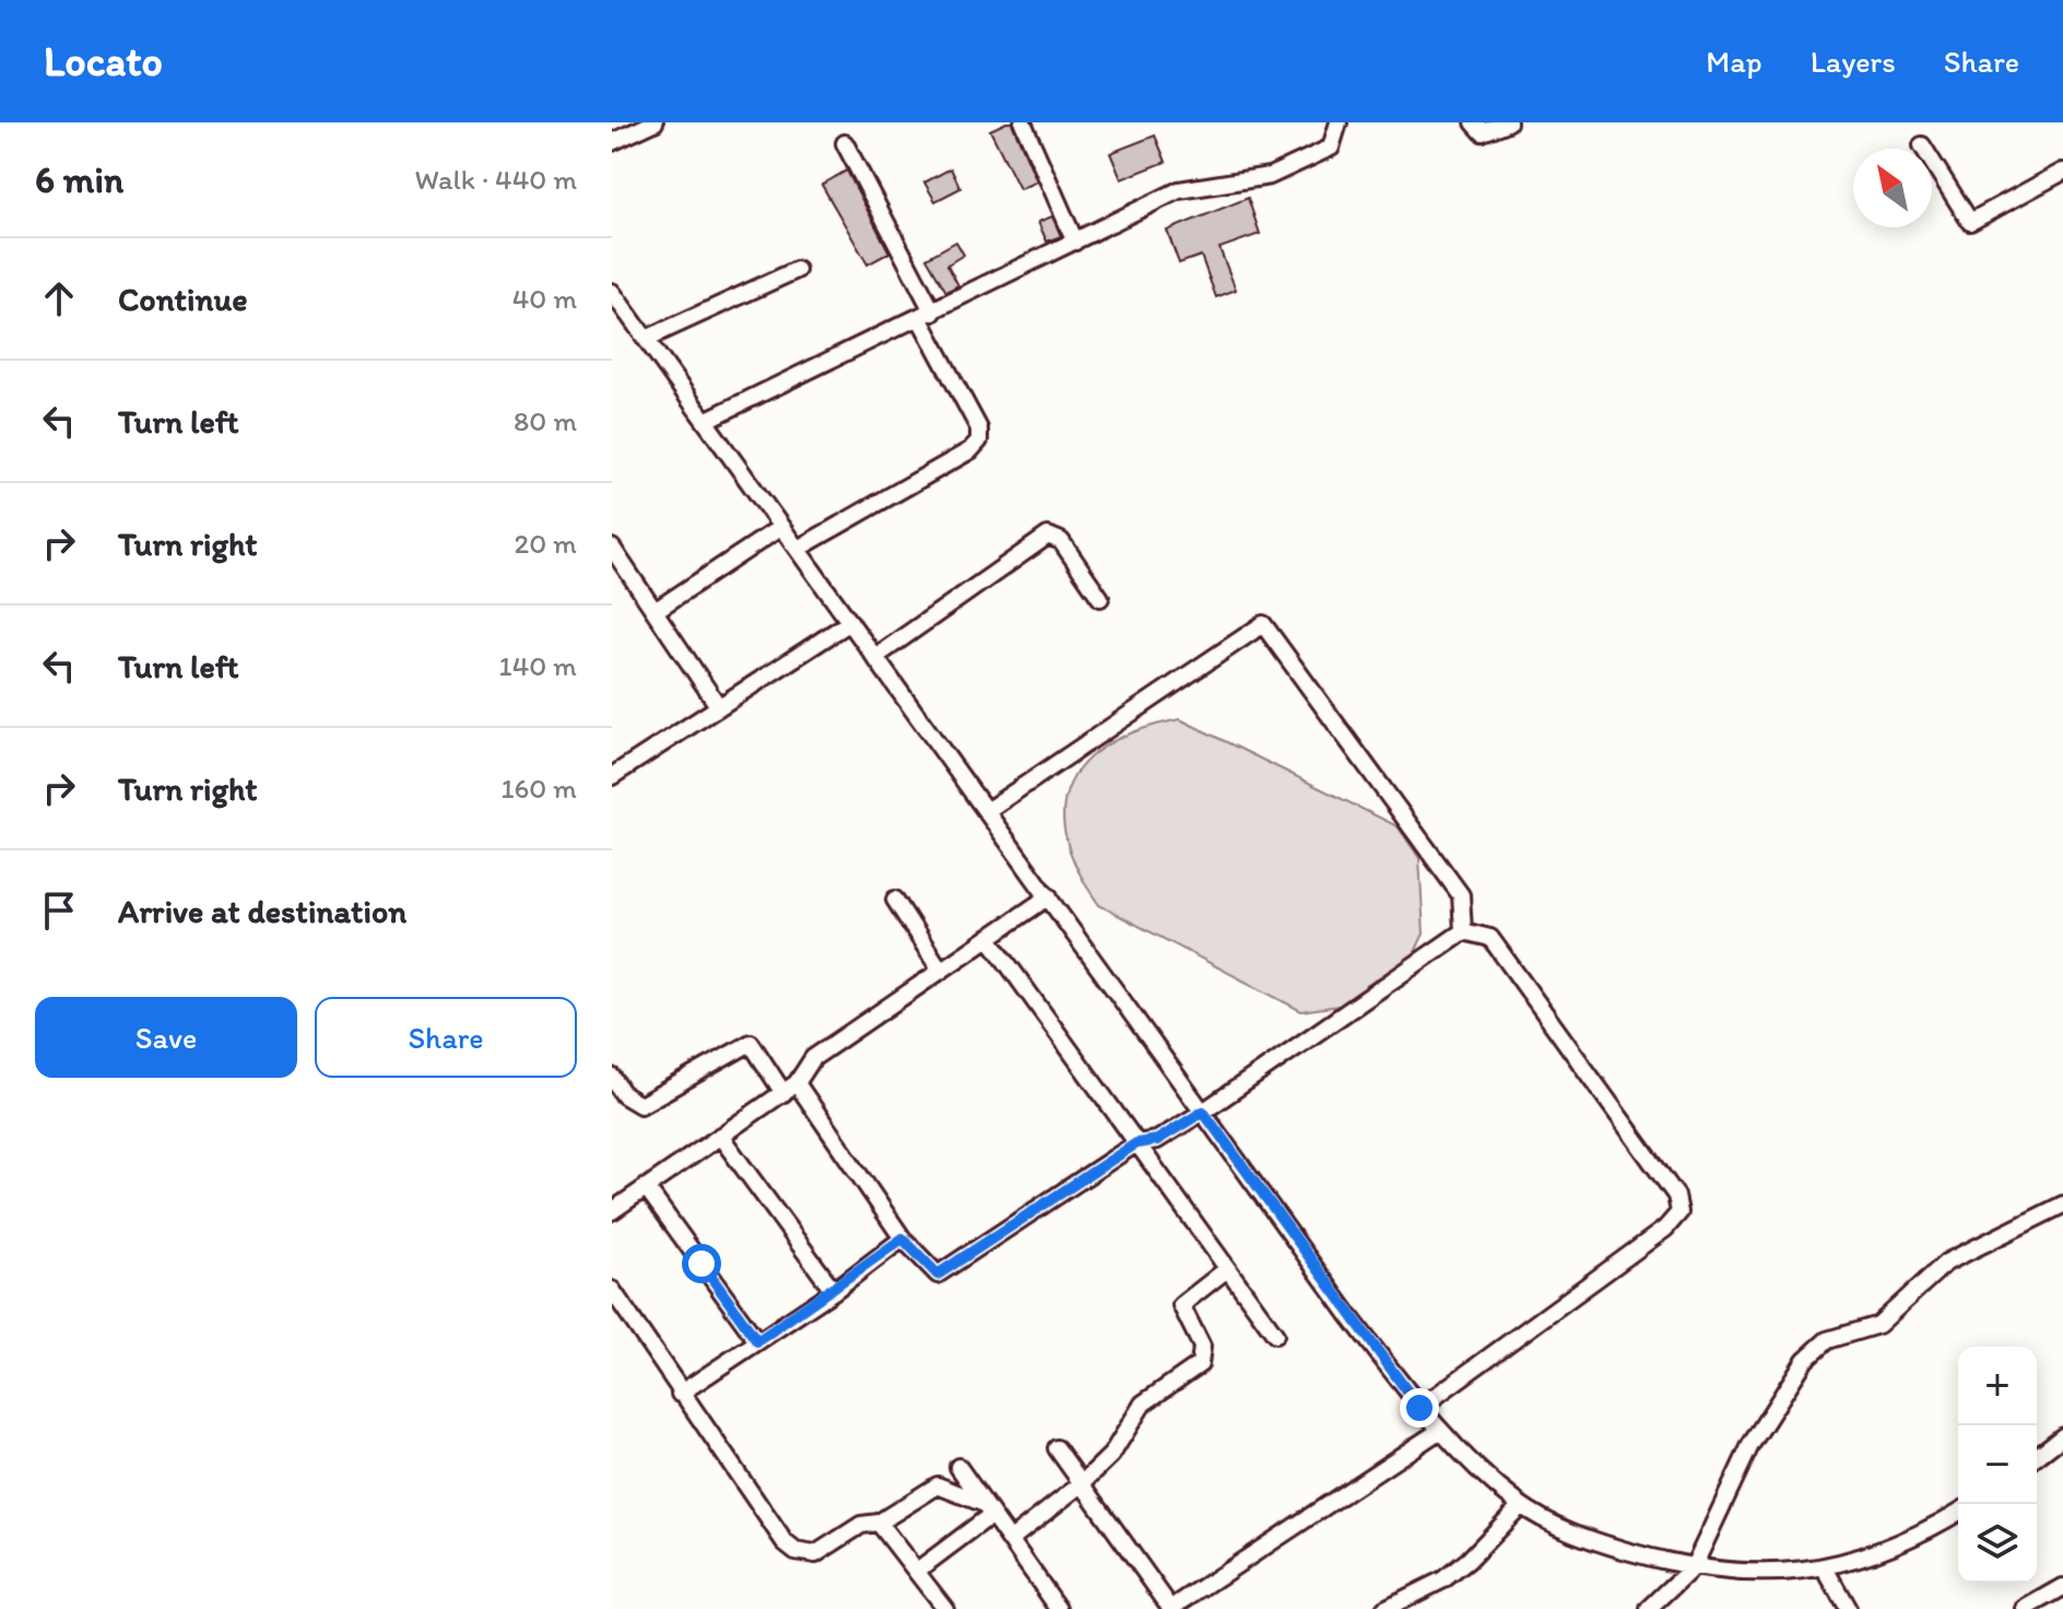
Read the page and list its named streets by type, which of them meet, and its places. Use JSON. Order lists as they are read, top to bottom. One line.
{"north":"top left","page":{"header":"Locato","nav":["Map","Layers","Share"],"heading":["6 min","Walk · 440 m"],"list":[["Continue","40 m"],["Turn left","80 m"],["Turn right","20 m"],["Turn left","140 m"],["Turn right","160 m"],"Arrive at destination"],"buttons":["Save","Share"],"map_buttons":["+","−"]}}
